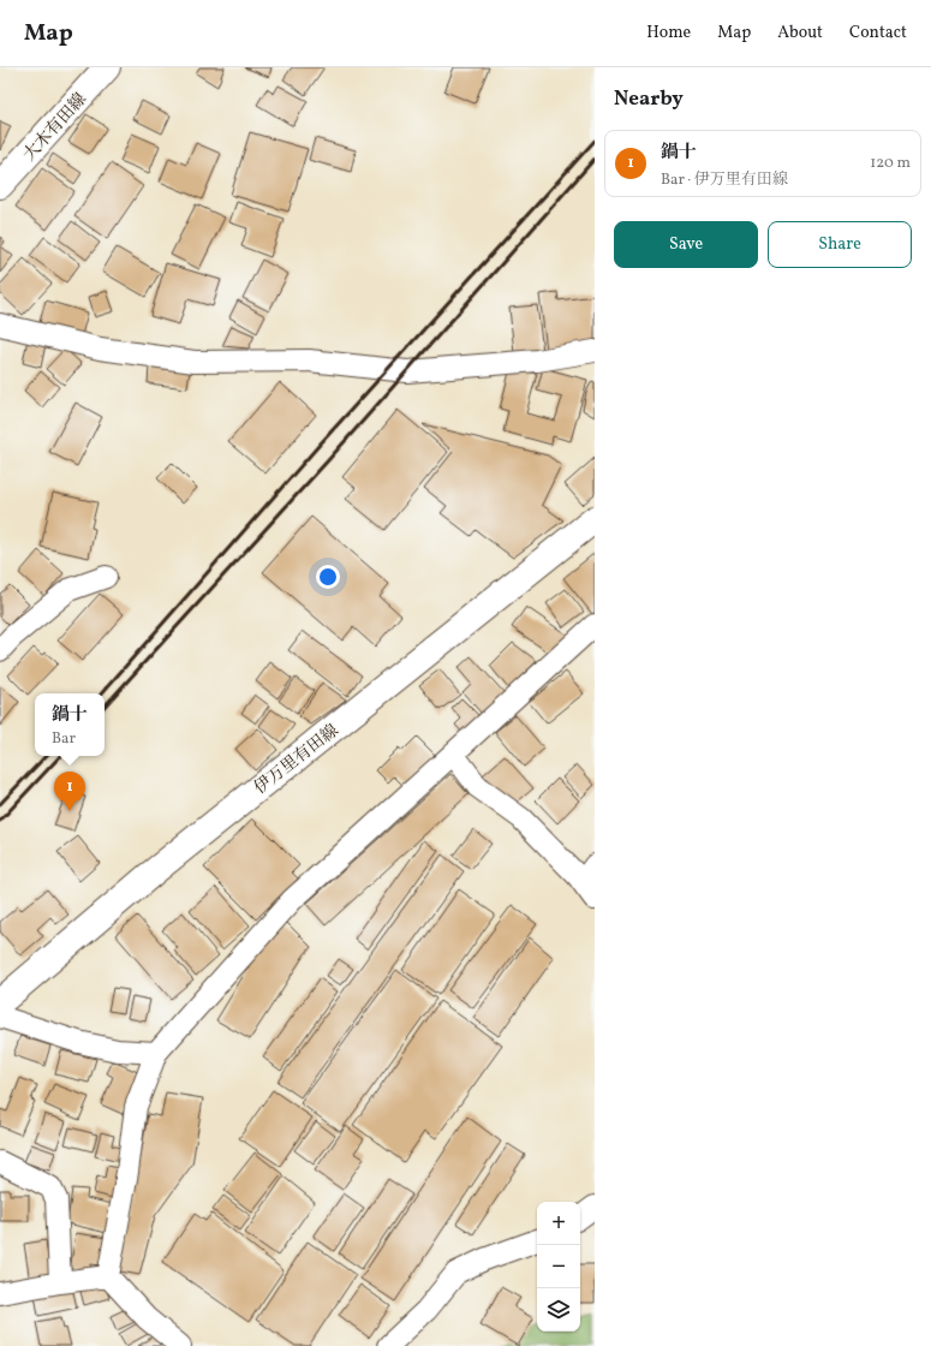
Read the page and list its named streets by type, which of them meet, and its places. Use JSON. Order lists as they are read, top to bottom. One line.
{"streets":{"main road":["大木有田線","伊万里有田線"]},"page":{"header":"Map","nav":["Home","Map","About","Contact"],"heading":"Nearby","list":[{"mark":"1","name":"鍋十","note":"Bar · 伊万里有田線","value":"120 m"}],"buttons":["Save","Share"],"popup":["鍋十","Bar"],"pins":"1","map_buttons":["+","−"]}}
